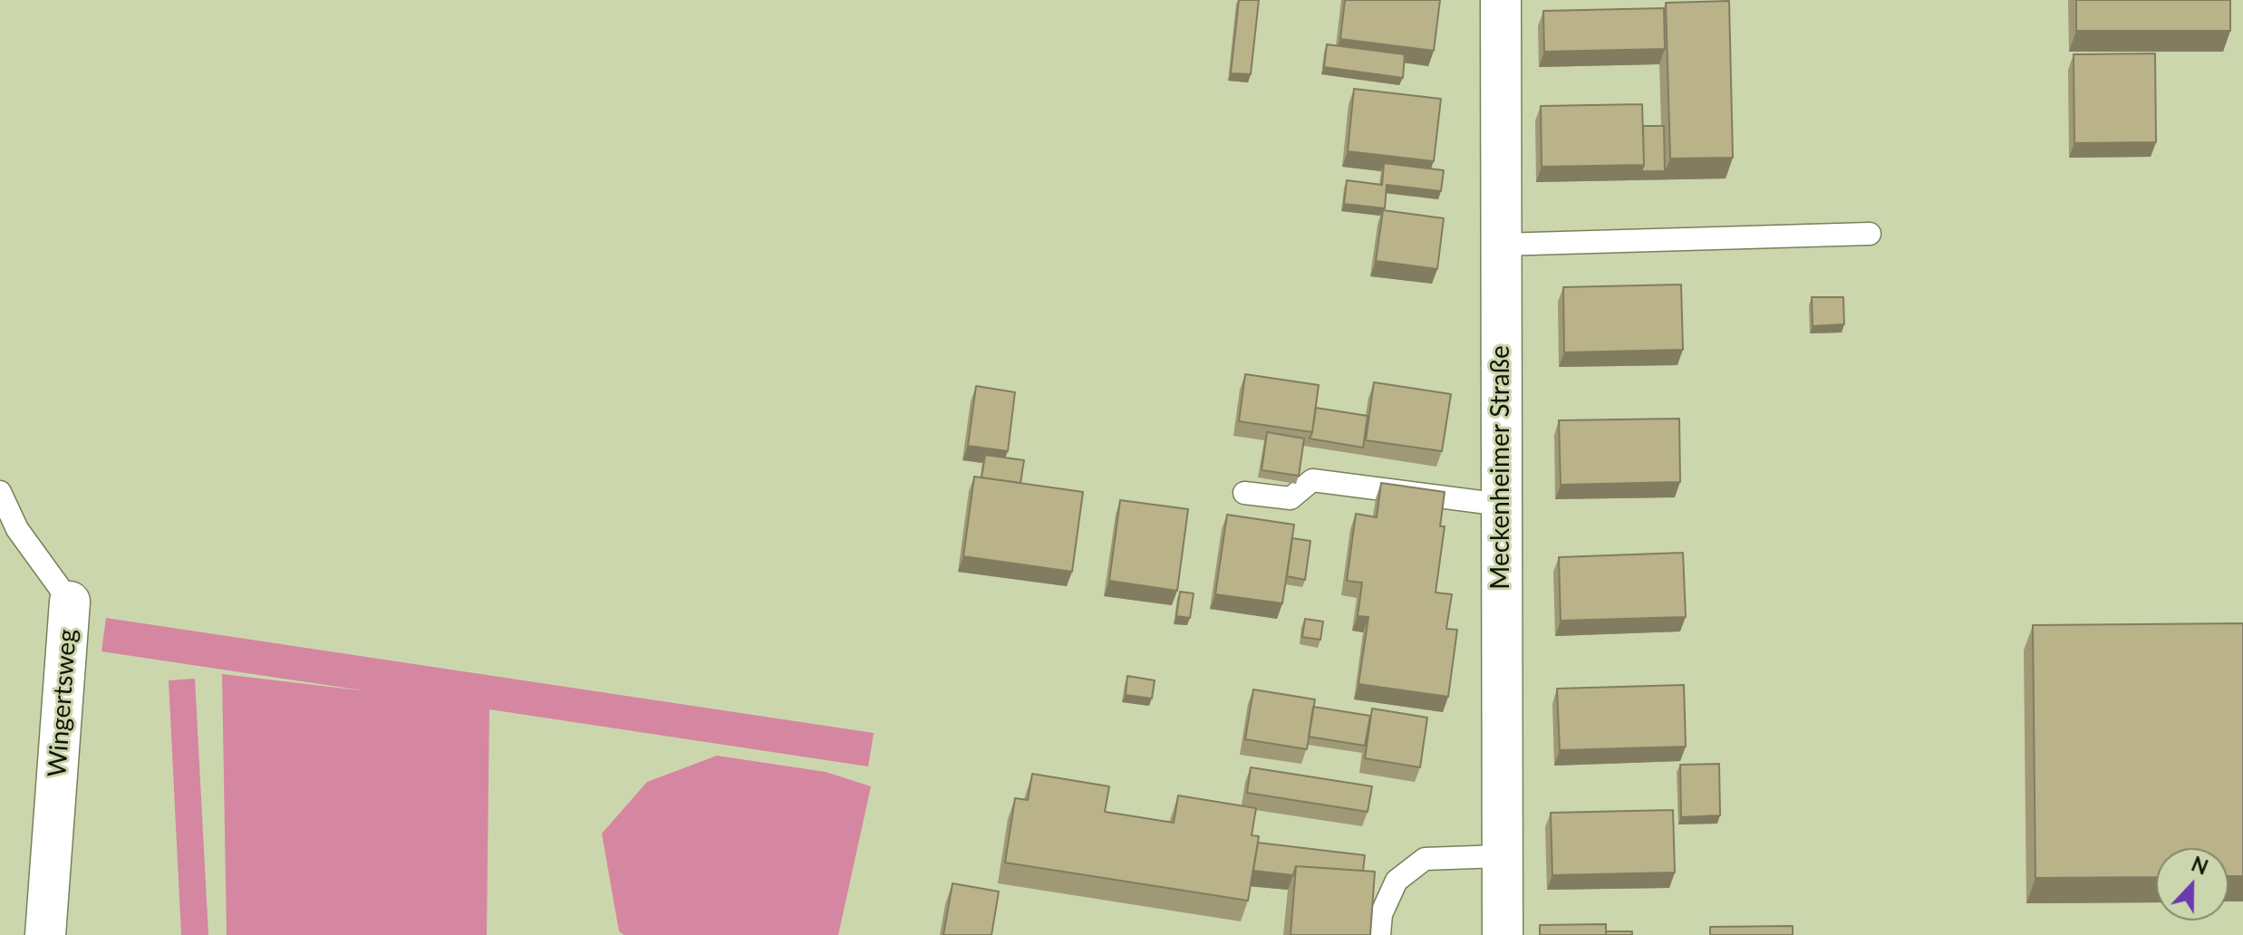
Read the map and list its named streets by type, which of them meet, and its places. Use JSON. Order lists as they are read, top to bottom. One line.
{"streets":{"street":["Meckenheimer Straße","Wingertsweg"]},"north":"top"}
